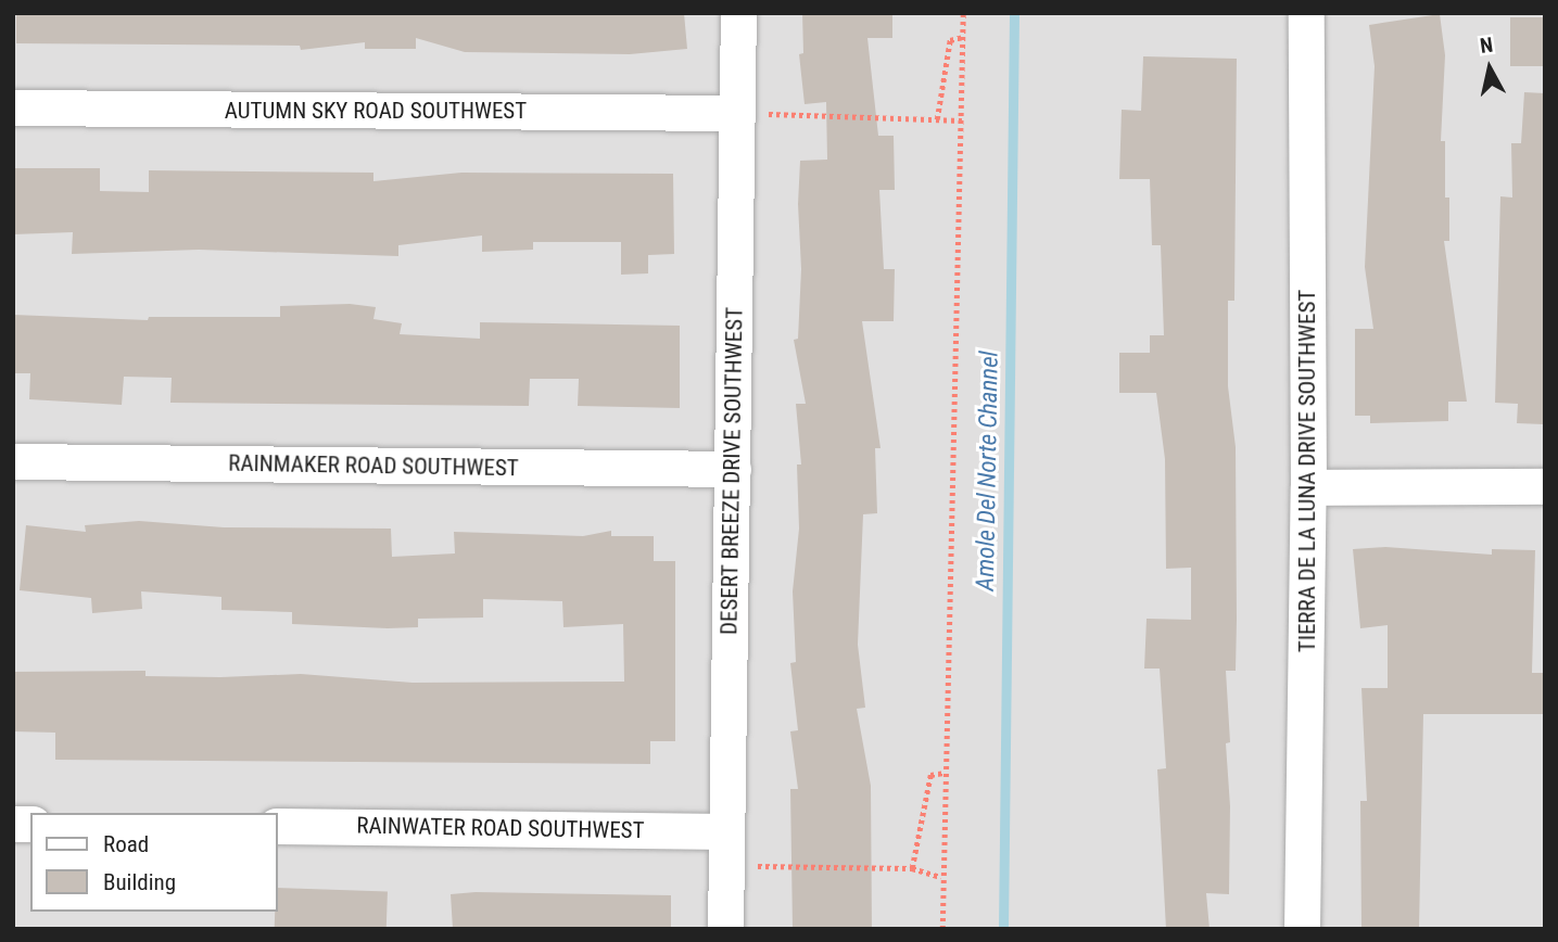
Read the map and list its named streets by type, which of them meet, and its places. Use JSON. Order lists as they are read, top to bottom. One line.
{"streets":{"street":["AUTUMN SKY ROAD SOUTHWEST","RAINMAKER ROAD SOUTHWEST","DESERT BREEZE DRIVE SOUTHWEST","TIERRA DE LA LUNA DRIVE SOUTHWEST","RAINWATER ROAD SOUTHWEST"]},"crossings":[["AUTUMN SKY ROAD SOUTHWEST","DESERT BREEZE DRIVE SOUTHWEST"],["RAINMAKER ROAD SOUTHWEST","DESERT BREEZE DRIVE SOUTHWEST"],["DESERT BREEZE DRIVE SOUTHWEST","RAINWATER ROAD SOUTHWEST"]],"water":["Amole Del Norte Channel"],"legend":["Road","Building"],"north":"top"}
